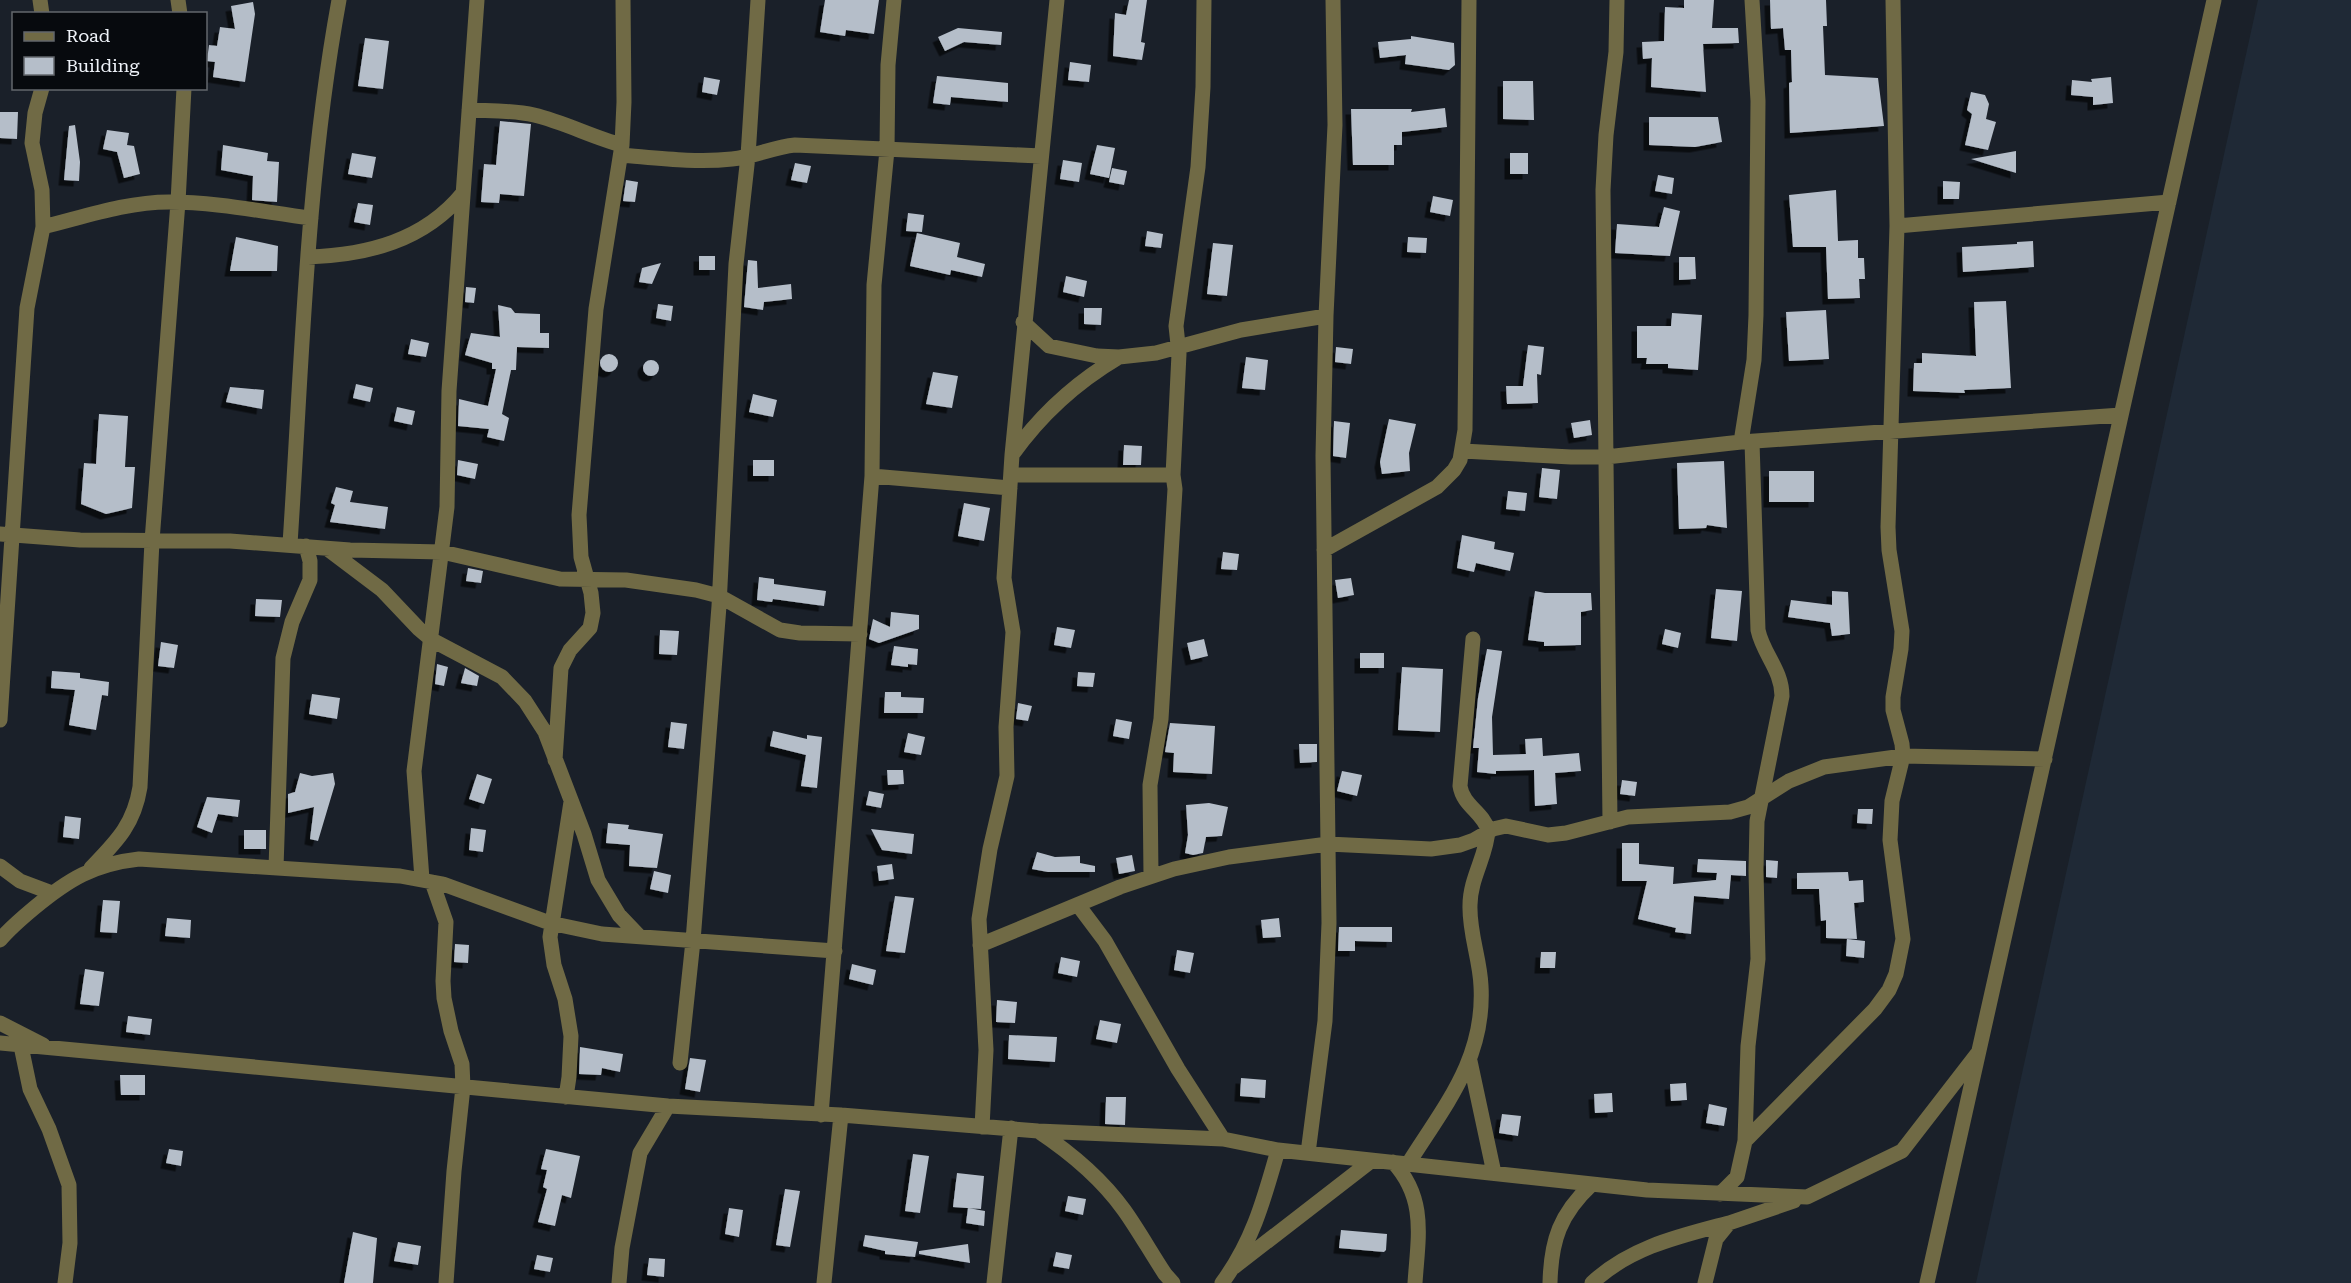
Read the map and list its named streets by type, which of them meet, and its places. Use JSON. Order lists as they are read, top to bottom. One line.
{"legend":["Road","Building"]}
